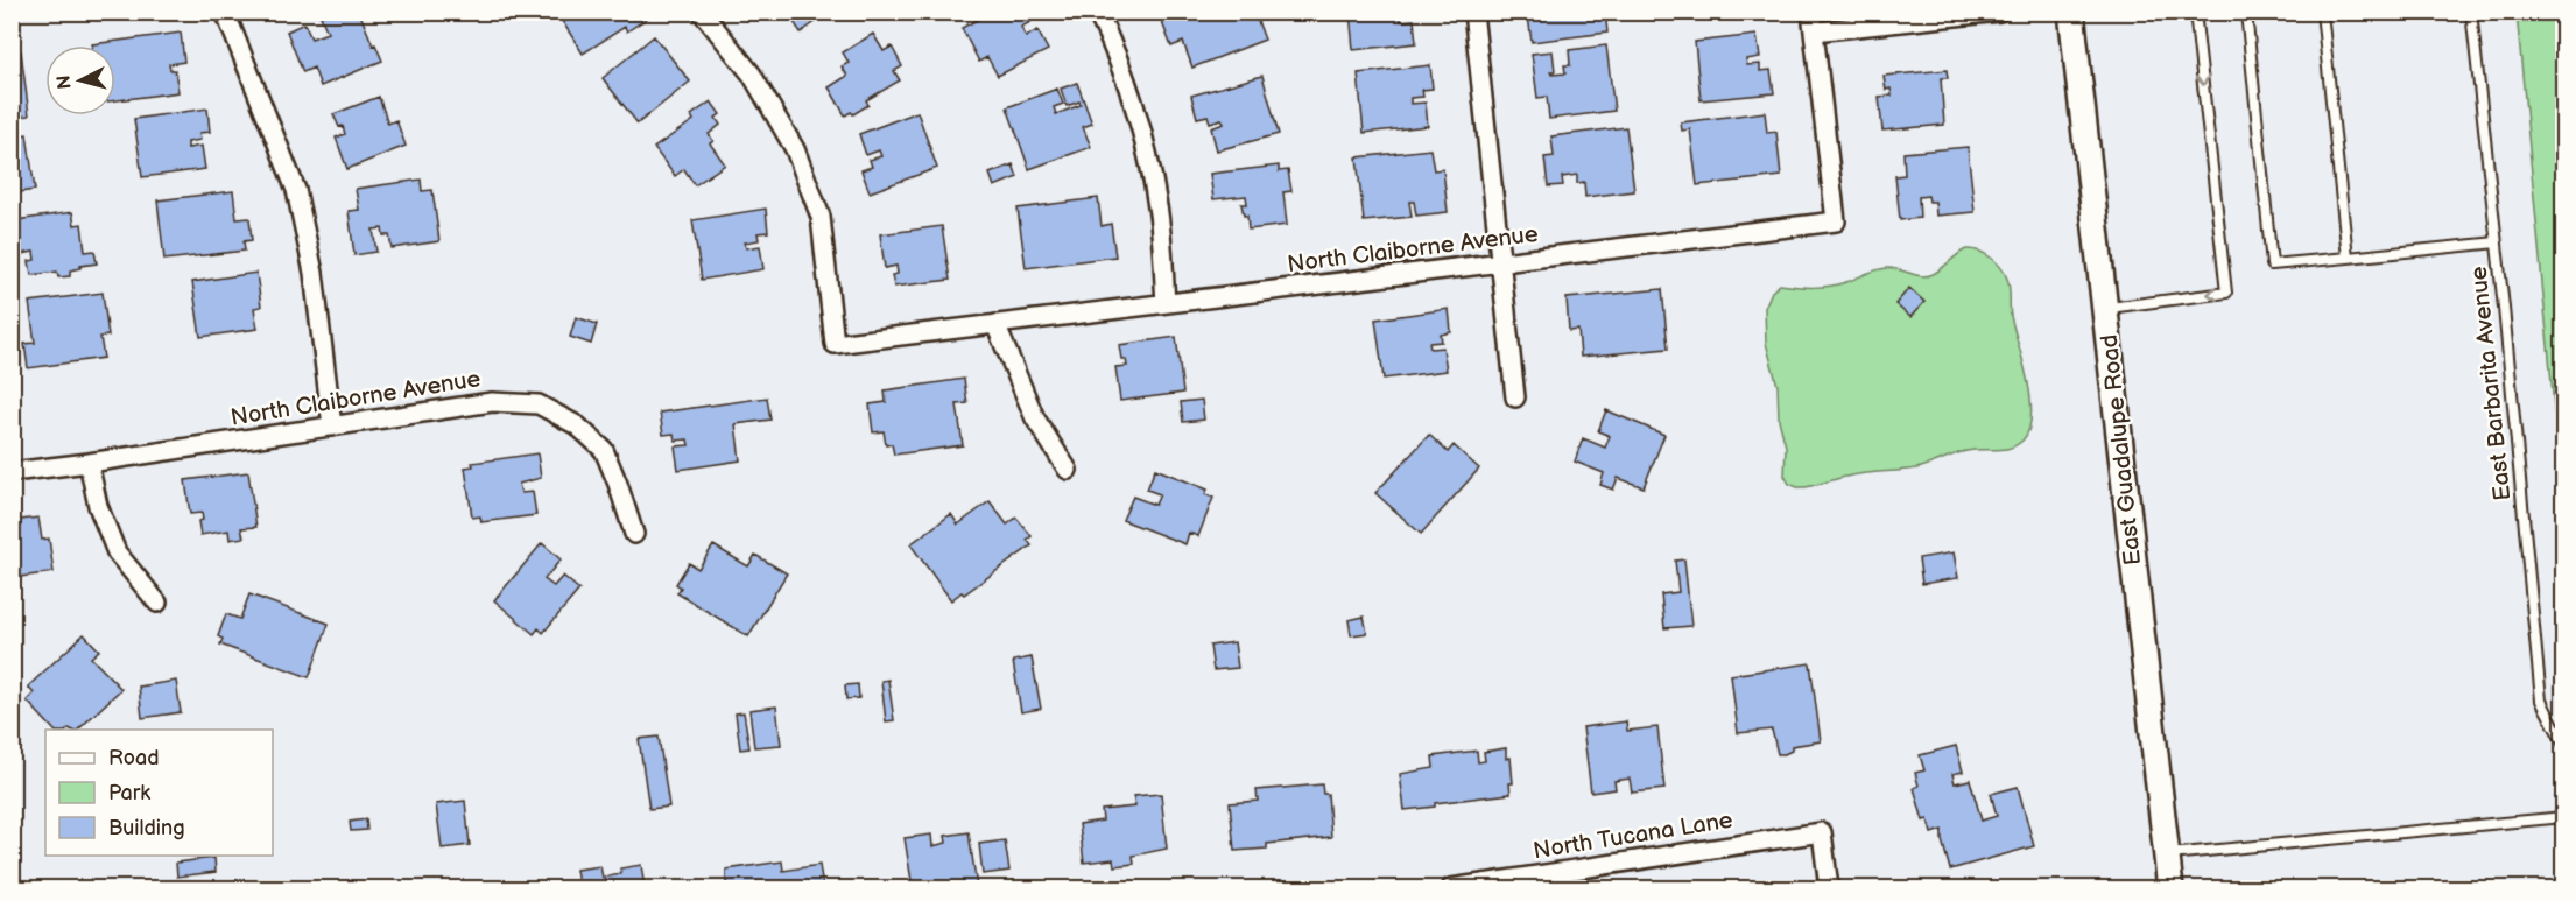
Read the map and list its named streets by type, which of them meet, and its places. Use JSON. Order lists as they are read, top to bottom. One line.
{"streets":{"main road":["East Guadalupe Road"],"street":["North Claiborne Avenue","North Tucana Lane"],"lane":["East Barbarita Avenue"]},"legend":["Road","Park","Building"],"north":"left"}
